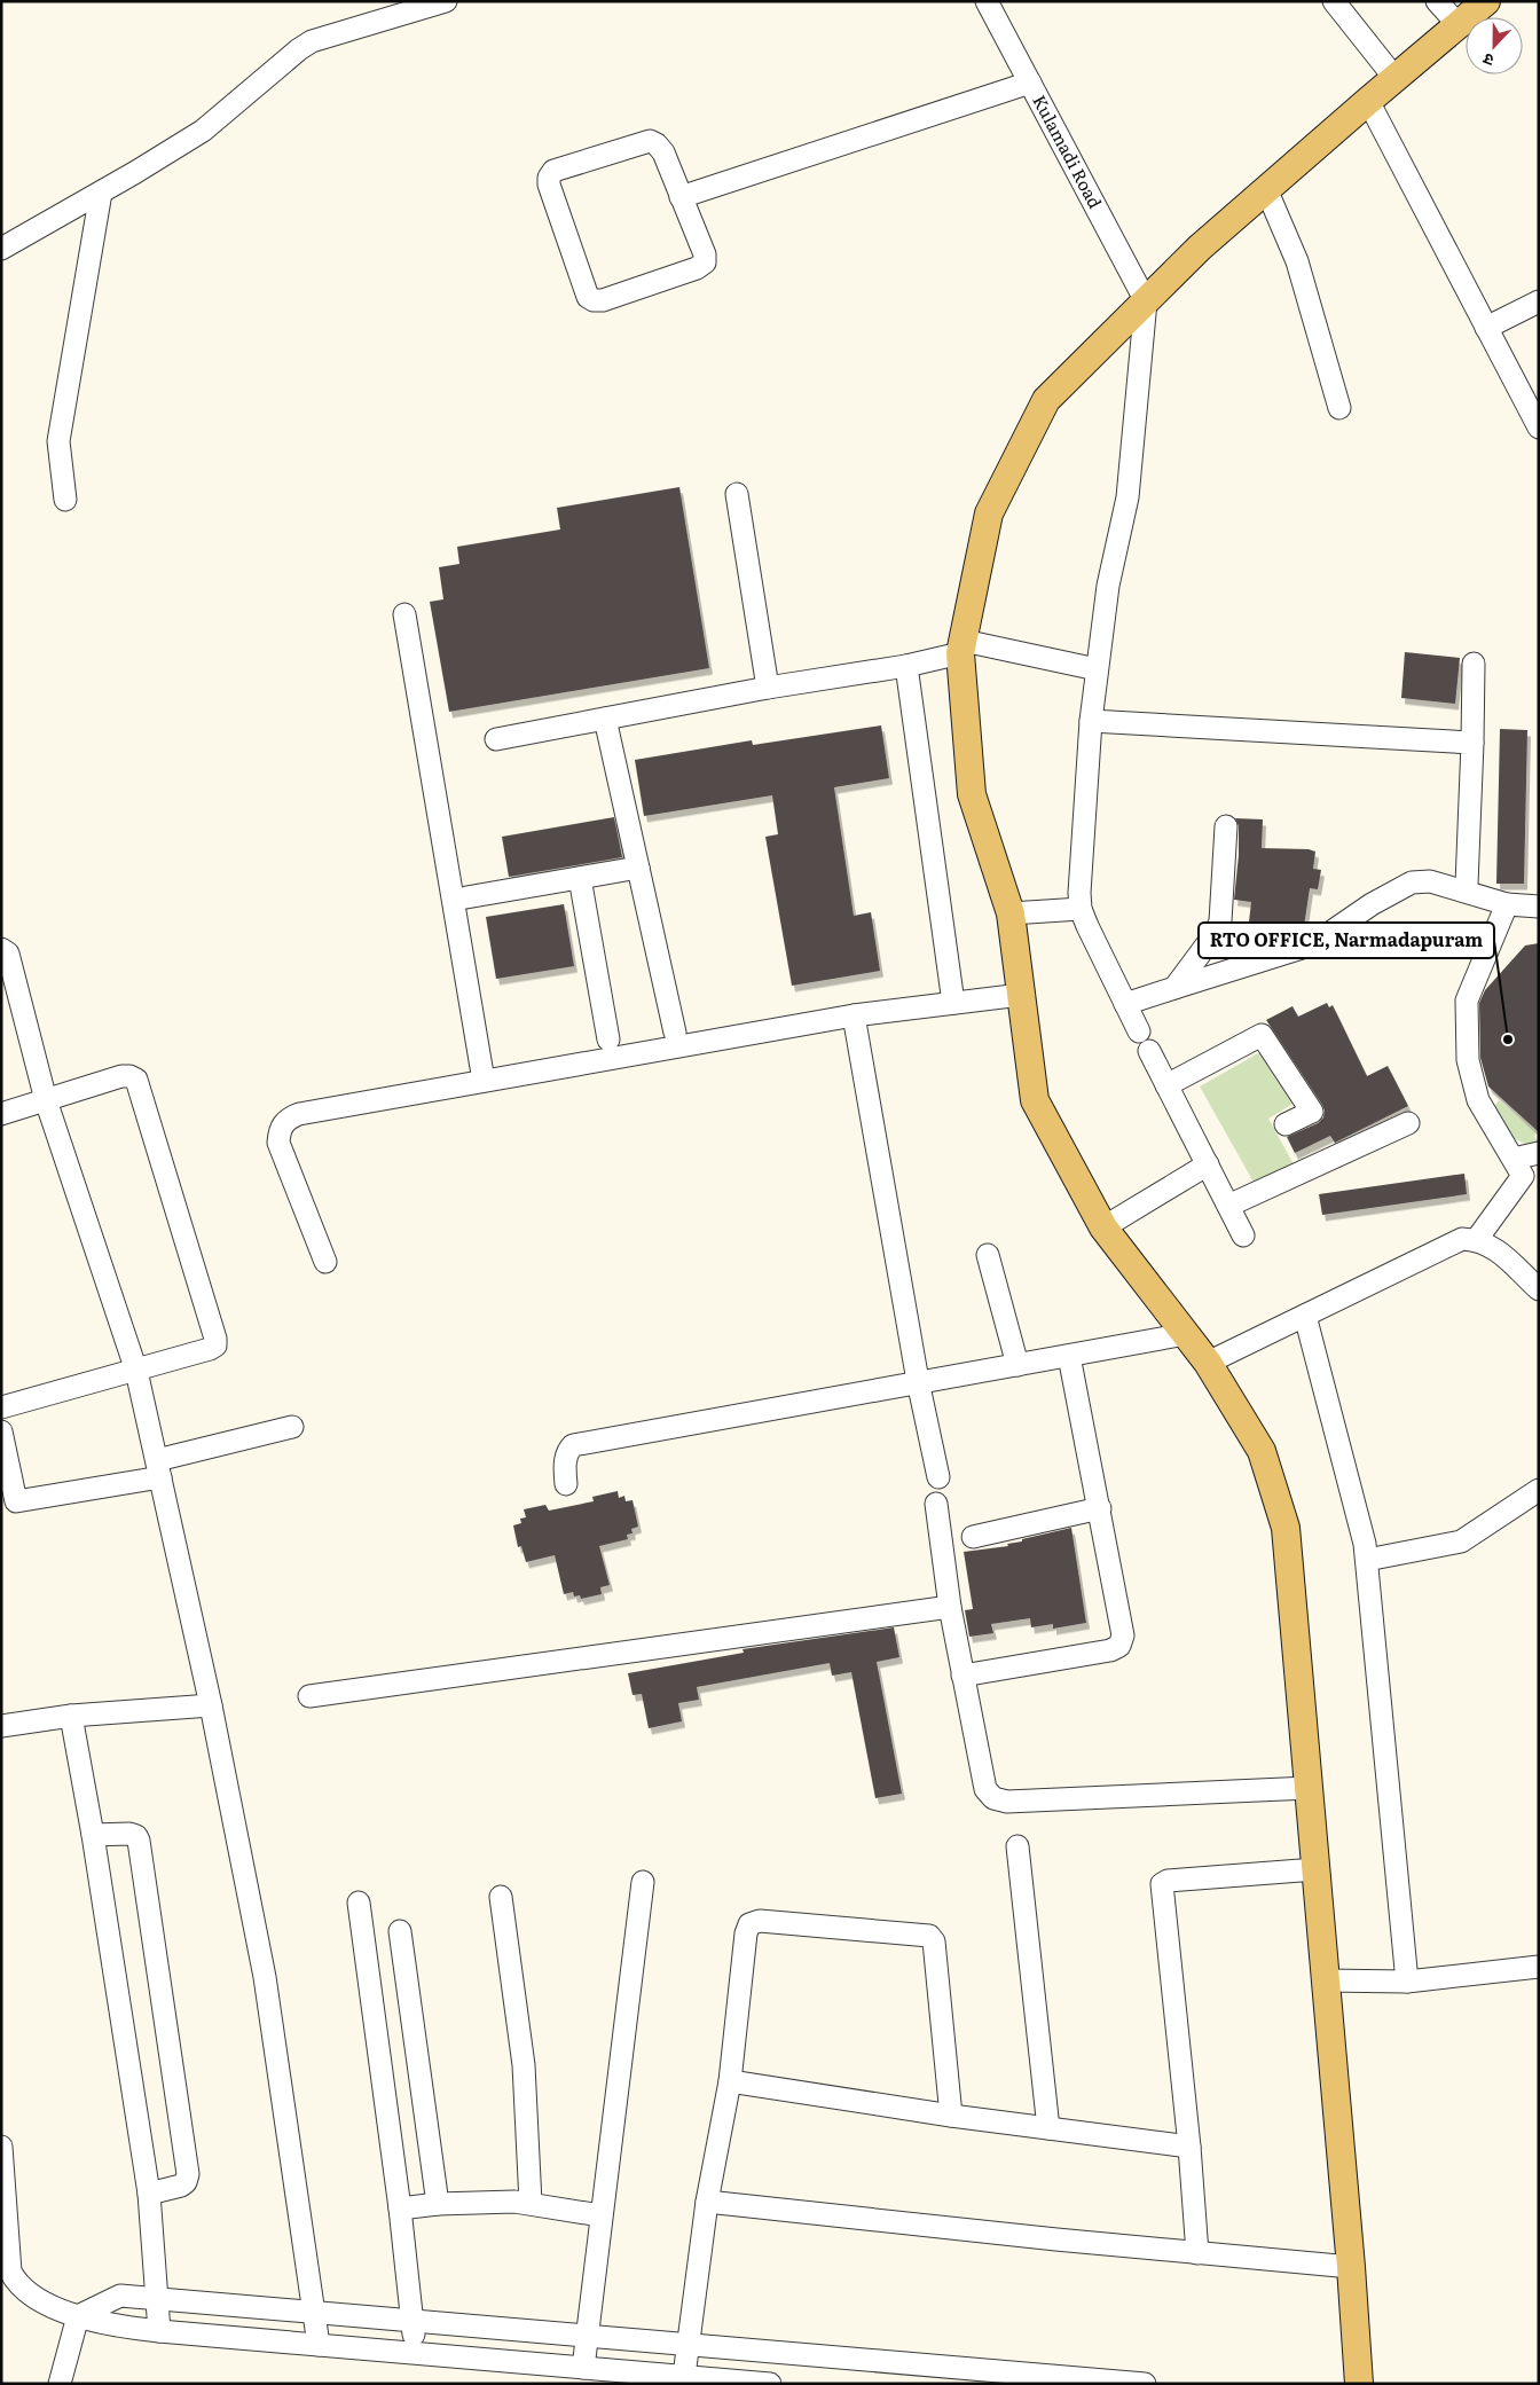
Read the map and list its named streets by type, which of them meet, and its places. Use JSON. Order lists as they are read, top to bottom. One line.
{"streets":{"street":["Kulamadi Road"]},"places":["RTO OFFICE, Narmadapuram"],"north":"bottom"}
